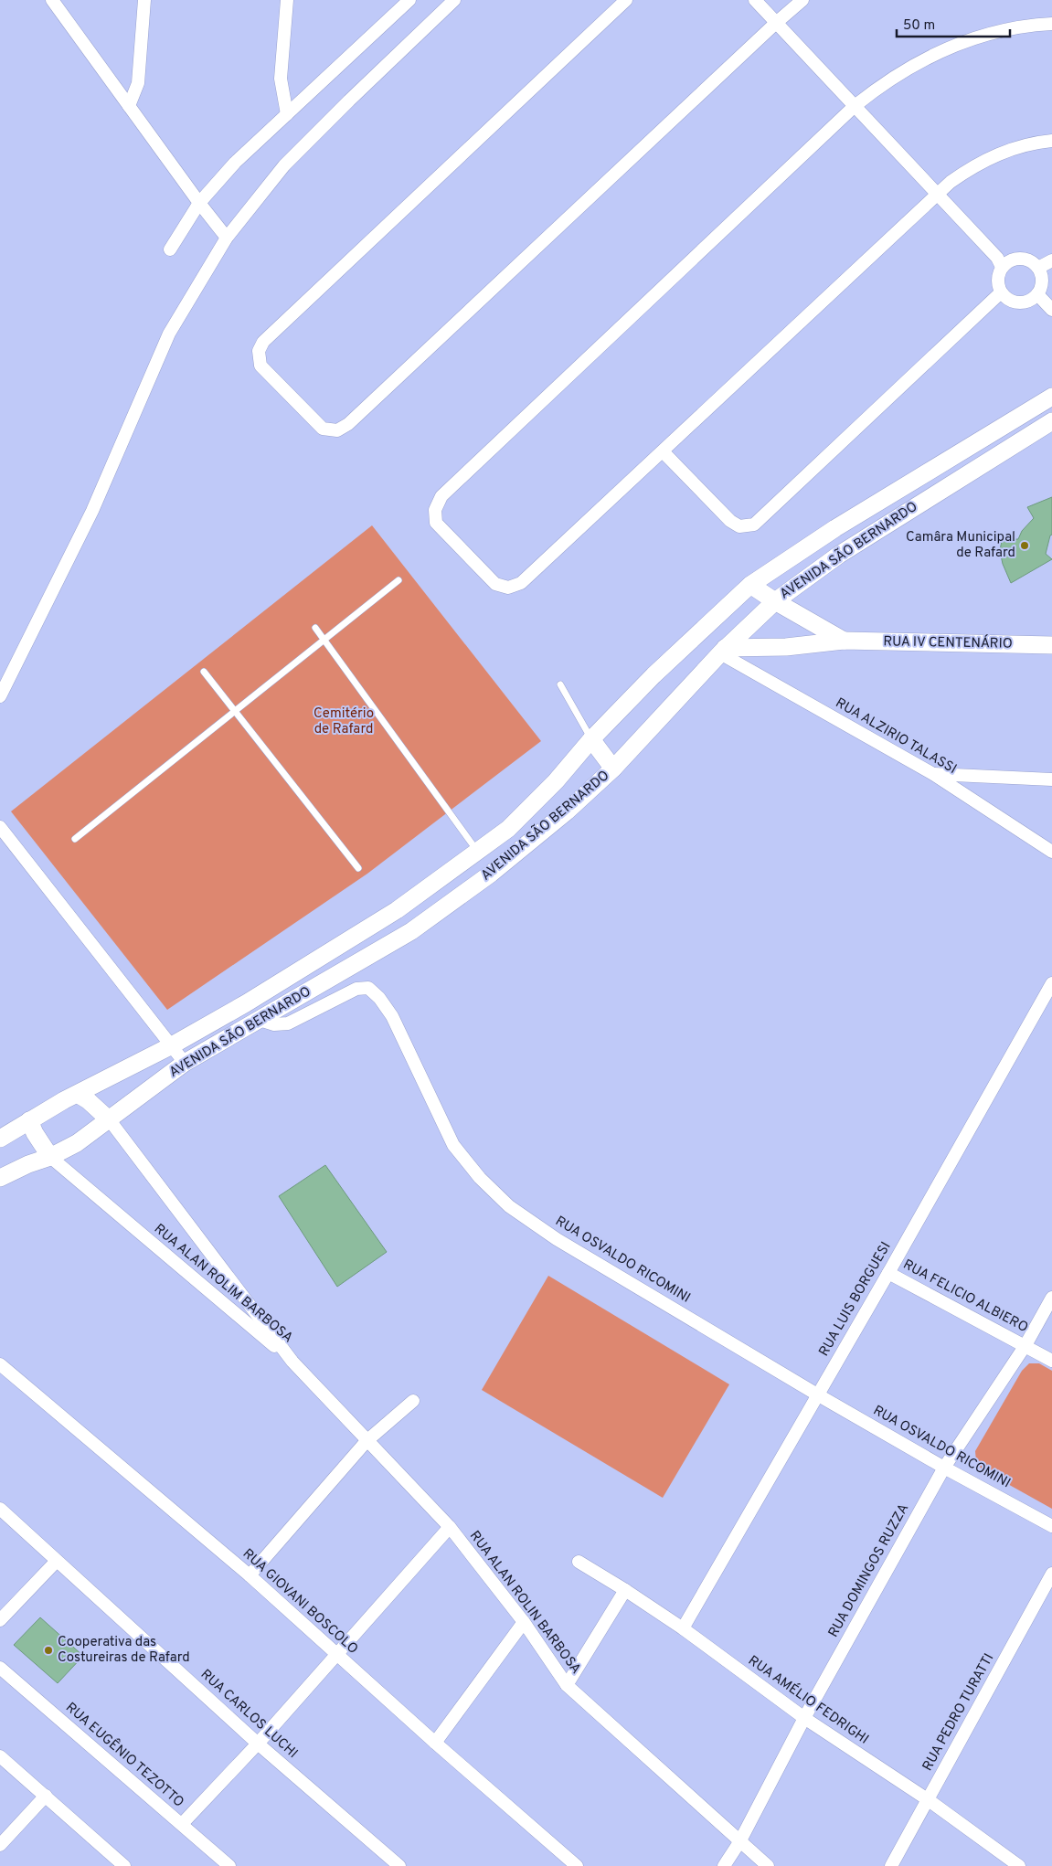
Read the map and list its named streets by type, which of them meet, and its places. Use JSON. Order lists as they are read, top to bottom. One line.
{"streets":{"main road":["AVENIDA SÃO BERNARDO","RUA IV CENTENÁRIO"],"street":["RUA ALZIRIO TALASSI","RUA OSVALDO RICOMINI","RUA ALAN ROLIM BARBOSA","RUA FELICIO ALBIERO","RUA LUIS BORGUESI","RUA DOMINGOS RUZZA","RUA GIOVANI BOSCOLO","RUA ALAN ROLIN BARBOSA","RUA AMÉLIO FEDRIGHI","RUA PEDRO TURATTI","RUA CARLOS LUCHI","RUA EUGÊNIO TEZOTTO"]},"crossings":[["AVENIDA SÃO BERNARDO","RUA IV CENTENÁRIO"],["AVENIDA SÃO BERNARDO","RUA ALZIRIO TALASSI"],["AVENIDA SÃO BERNARDO","RUA OSVALDO RICOMINI"],["AVENIDA SÃO BERNARDO","RUA ALAN ROLIM BARBOSA"],["RUA IV CENTENÁRIO","RUA ALZIRIO TALASSI"],["RUA OSVALDO RICOMINI","RUA LUIS BORGUESI"],["RUA OSVALDO RICOMINI","RUA DOMINGOS RUZZA"],["RUA ALAN ROLIM BARBOSA","RUA ALAN ROLIN BARBOSA"],["RUA FELICIO ALBIERO","RUA LUIS BORGUESI"],["RUA FELICIO ALBIERO","RUA DOMINGOS RUZZA"],["RUA LUIS BORGUESI","RUA AMÉLIO FEDRIGHI"],["RUA DOMINGOS RUZZA","RUA ALAN ROLIN BARBOSA"],["RUA DOMINGOS RUZZA","RUA AMÉLIO FEDRIGHI"],["RUA AMÉLIO FEDRIGHI","RUA PEDRO TURATTI"]],"parks":["Cemitério de Rafard"],"places":["Camâra Municipal de Rafard","Cooperativa das Costureiras de Rafard"],"scale_bar":"50 m"}
